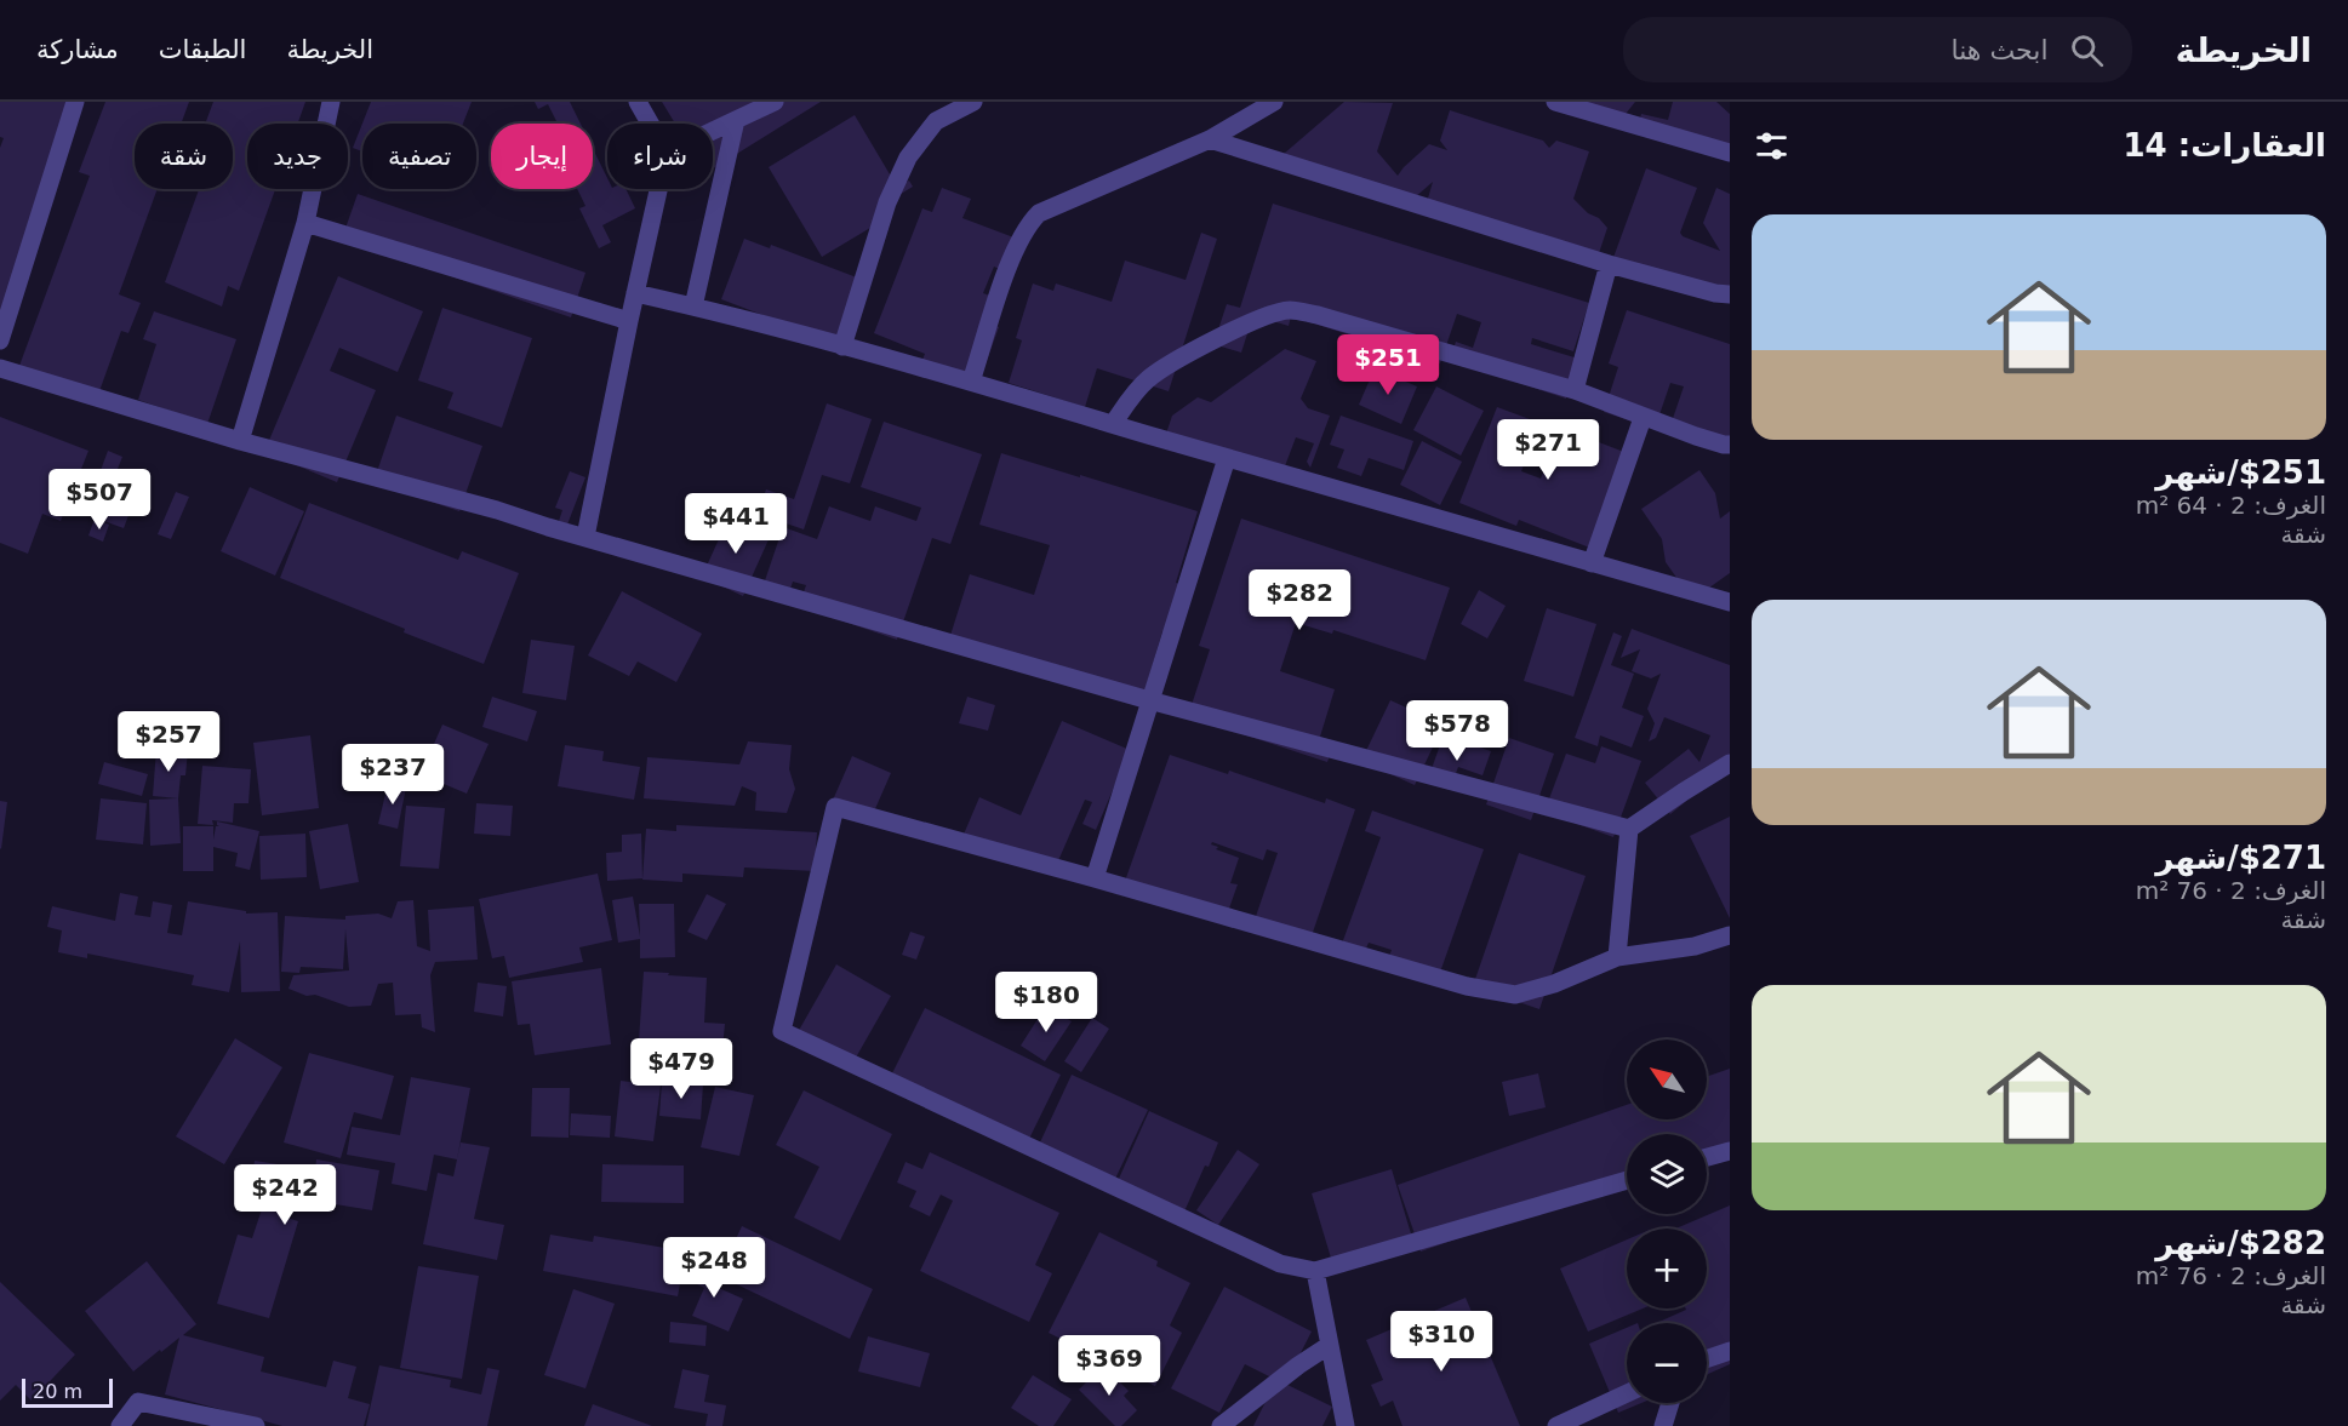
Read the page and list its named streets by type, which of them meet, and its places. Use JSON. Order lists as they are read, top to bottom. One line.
{"scale_bar":"20 m","north":"top left","page":{"header":"الخريطة","search":"ابحث هنا","nav":["الخريطة","الطبقات","مشاركة"],"heading":"العقارات: 14","chip":["شراء","إيجار","تصفية","جديد","شقة"],"list":[{"name":"$251/شهر","note":"الغرف: 2 · 64 m² · شقة"},{"name":"$271/شهر","note":"الغرف: 2 · 76 m² · شقة"},{"name":"$282/شهر","note":"الغرف: 2 · 76 m² · شقة"}],"price":["$251","$271","$507","$441","$282","$578","$257","$237","$180","$479","$242","$248","$310","$369"],"map_buttons":["+","−"],"scale":"20 m"}}
